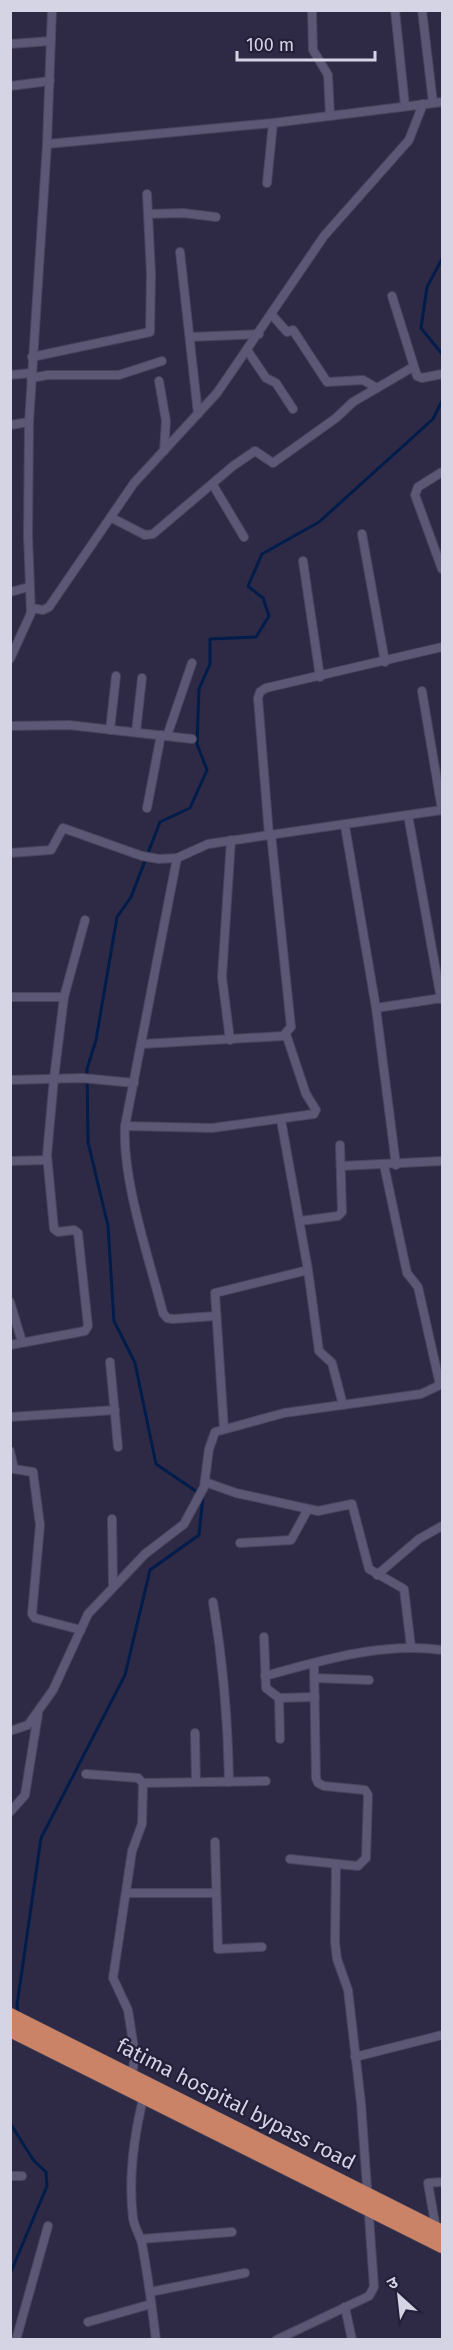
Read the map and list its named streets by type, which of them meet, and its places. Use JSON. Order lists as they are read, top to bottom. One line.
{"streets":{"highway":["fatima hospital bypass road"]},"scale_bar":"100 m","north":"top left"}
